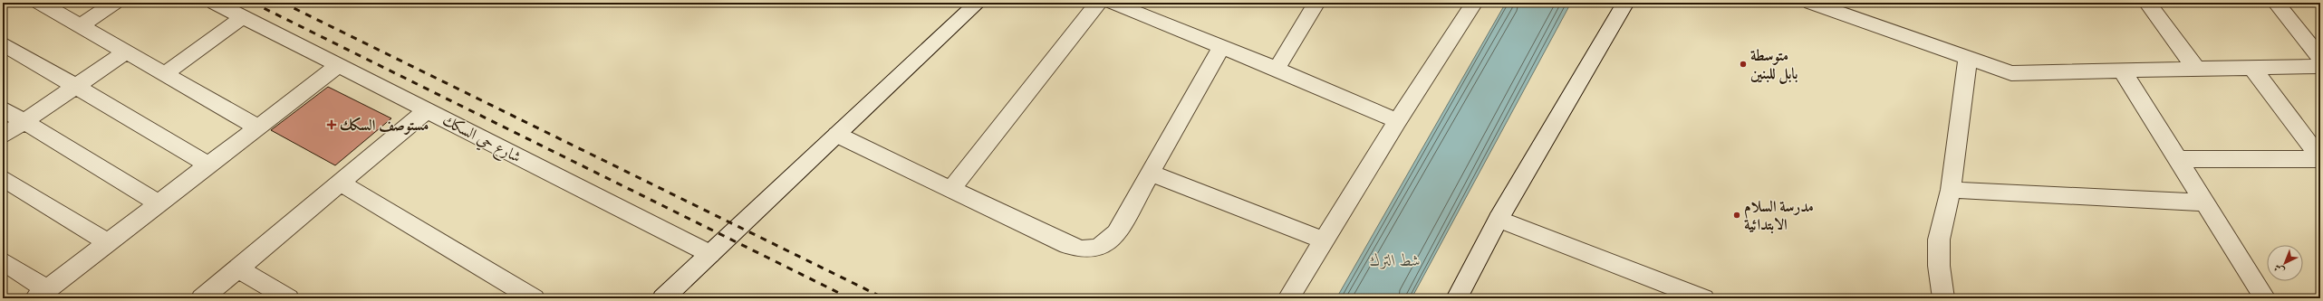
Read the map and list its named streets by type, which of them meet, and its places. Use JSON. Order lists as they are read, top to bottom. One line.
{"streets":{"street":["شارع حي السكك"]},"water":["شط الترك"],"places":{"other":["متوسطة بابل للبنين","مدرسة السلام الابتدائية"],"health":["مستوصف السكك"]},"north":"bottom left"}
